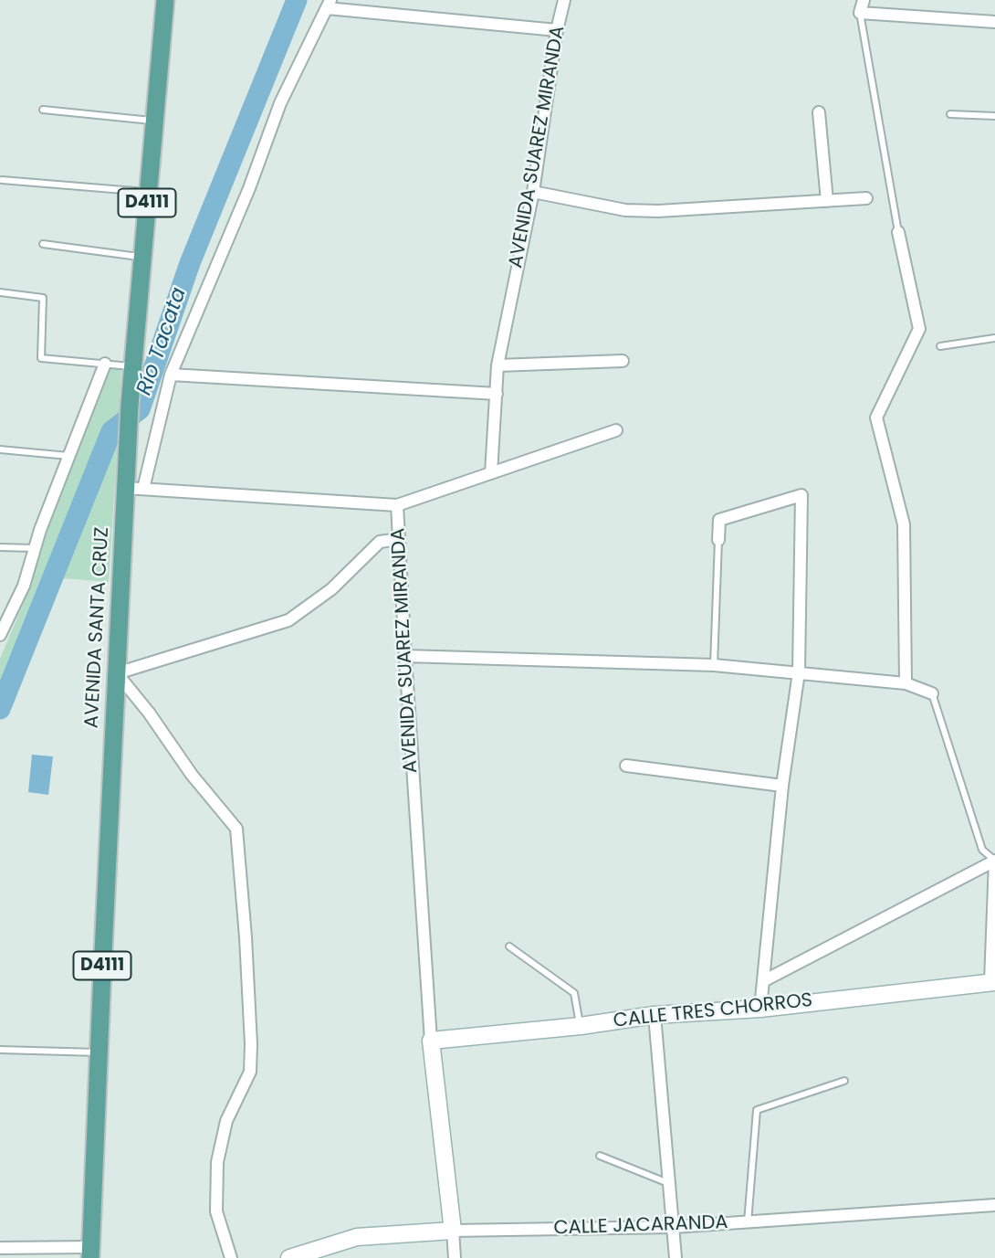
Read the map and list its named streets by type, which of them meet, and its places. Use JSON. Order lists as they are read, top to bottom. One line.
{"streets":{"main road":["AVENIDA SUAREZ MIRANDA","D4111","AVENIDA SANTA CRUZ","CALLE TRES CHORROS","CALLE JACARANDA"]},"crossings":[["AVENIDA SUAREZ MIRANDA","CALLE TRES CHORROS"],["AVENIDA SUAREZ MIRANDA","CALLE JACARANDA"]],"water":["Río Tacata"]}
